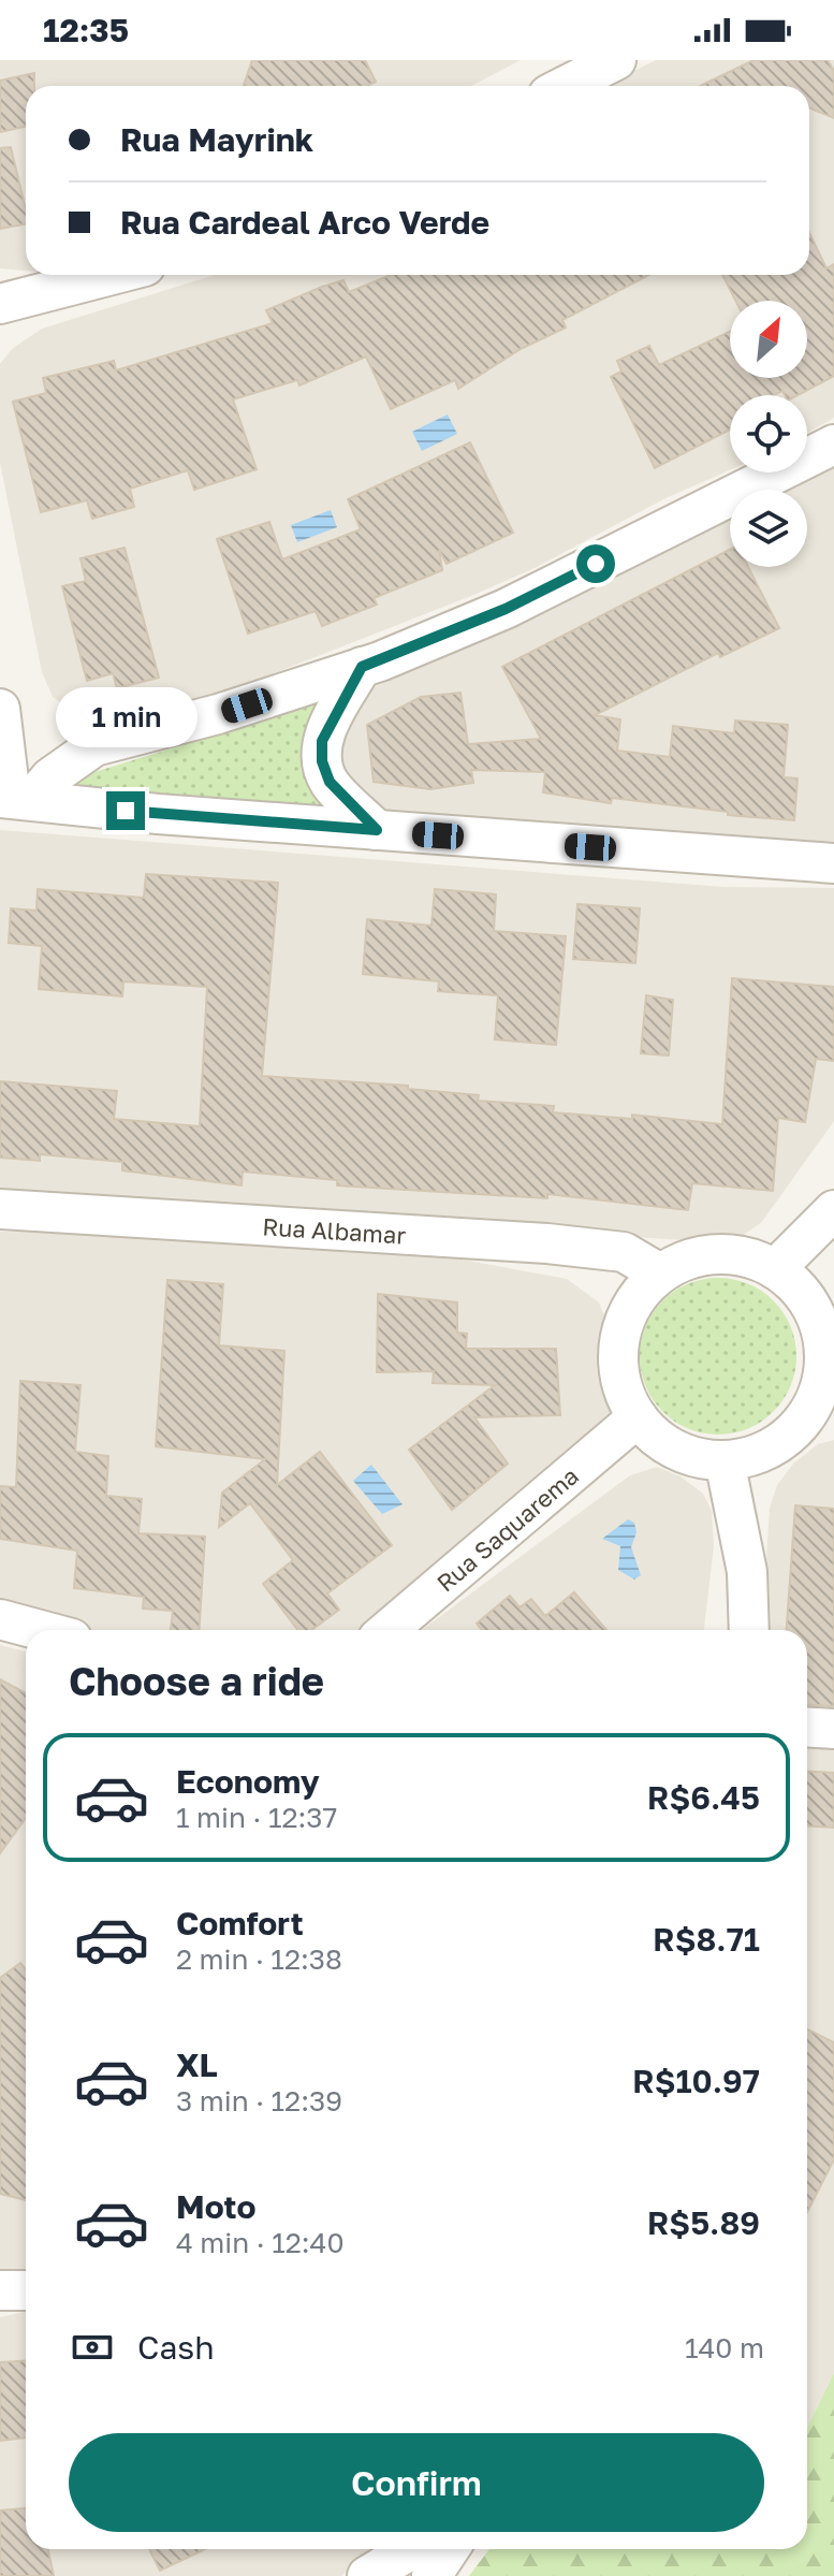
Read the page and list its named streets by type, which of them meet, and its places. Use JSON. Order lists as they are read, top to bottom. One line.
{"streets":{"street":["Rua Albamar","Rua Saquarema"]},"crossings":[["Rua Albamar","Rua Saquarema"]],"north":"top right","page":{"status":"12:35","banner":["Rua Mayrink","Rua Cardeal Arco Verde"],"bubble":"1 min","heading":"Choose a ride","list":[{"name":"Economy","note":"1 min · 12:37","value":"R$6.45"},{"name":"Comfort","note":"2 min · 12:38","value":"R$8.71"},{"name":"XL","note":"3 min · 12:39","value":"R$10.97"},{"name":"Moto","note":"4 min · 12:40","value":"R$5.89"}],"pay":["Cash","140 m"],"buttons":"Confirm"}}
